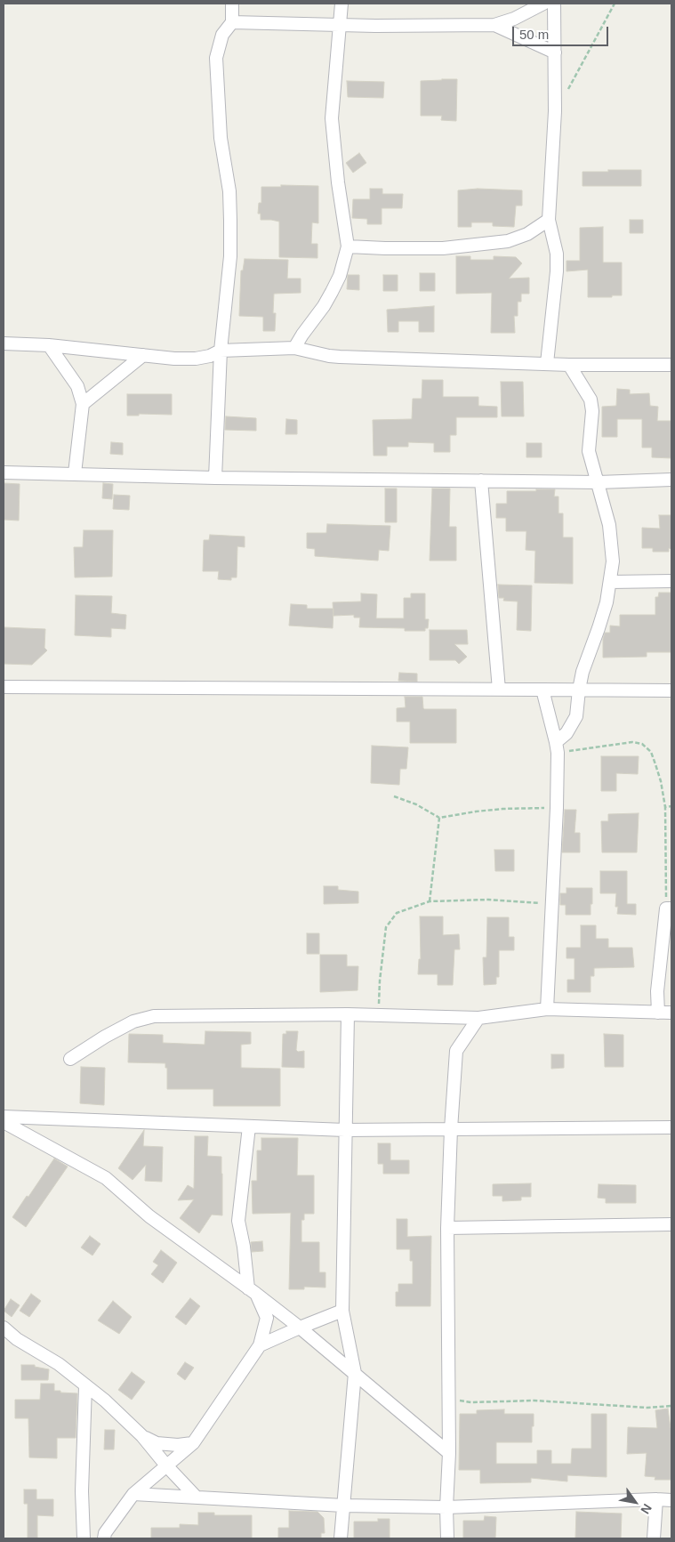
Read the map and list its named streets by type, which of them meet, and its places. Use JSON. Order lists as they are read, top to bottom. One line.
{"scale_bar":"50 m","north":"bottom right"}
